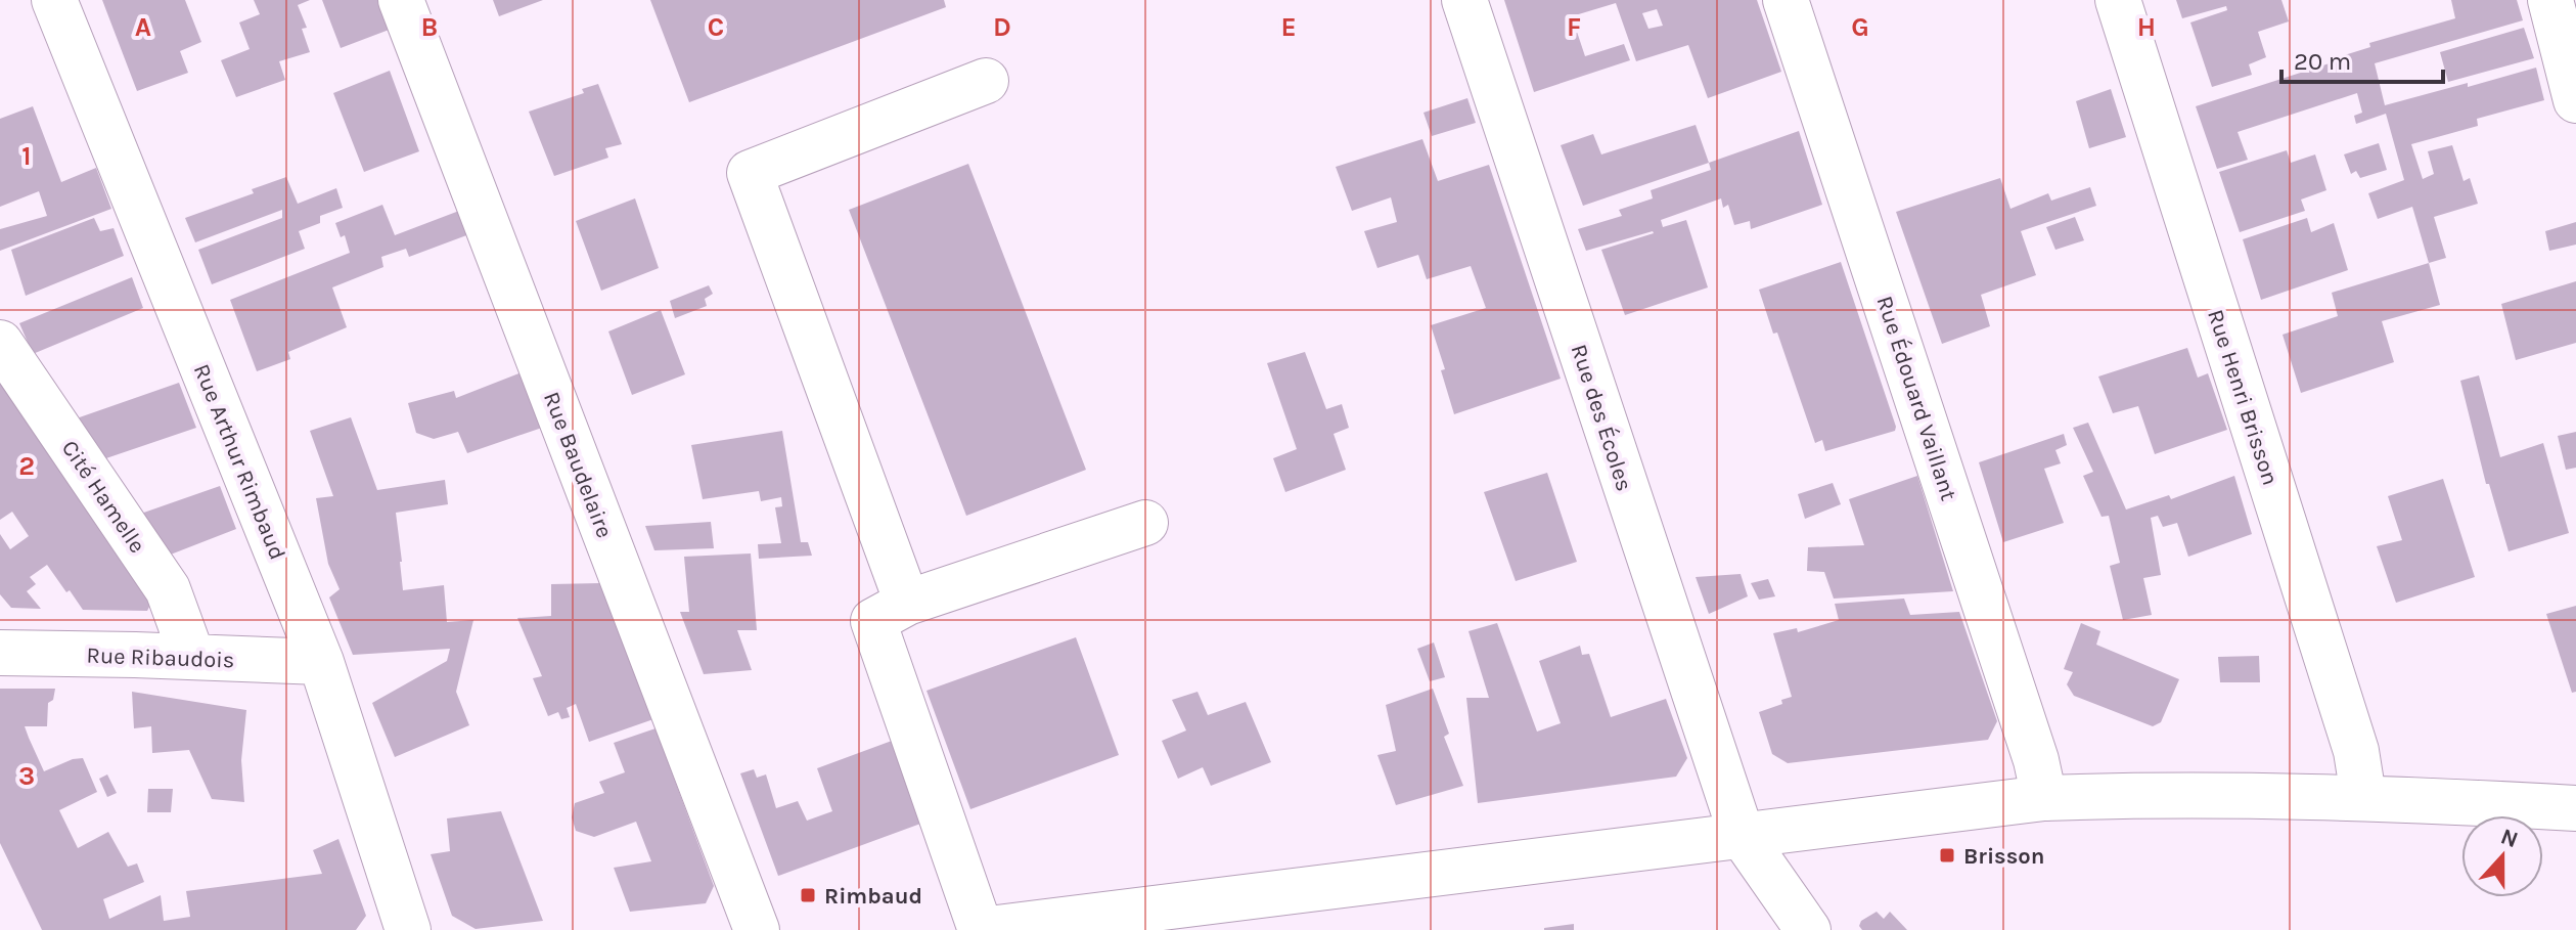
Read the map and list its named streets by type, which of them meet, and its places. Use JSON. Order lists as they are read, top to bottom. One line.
{"streets":{"street":["Rue Henri Brisson","Rue Édouard Vaillant","Rue des Écoles","Rue Arthur Rimbaud","Rue Baudelaire","Cité Hamelle","Rue Ribaudois"]},"crossings":[["Rue Arthur Rimbaud","Rue Ribaudois"],["Cité Hamelle","Rue Ribaudois"]],"places":{"transit":["Brisson","Rimbaud"]},"scale_bar":"20 m","north":"top","grid":{"columns":["A","B","C","D","E","F","G","H"],"rows":["1","2","3"]}}
